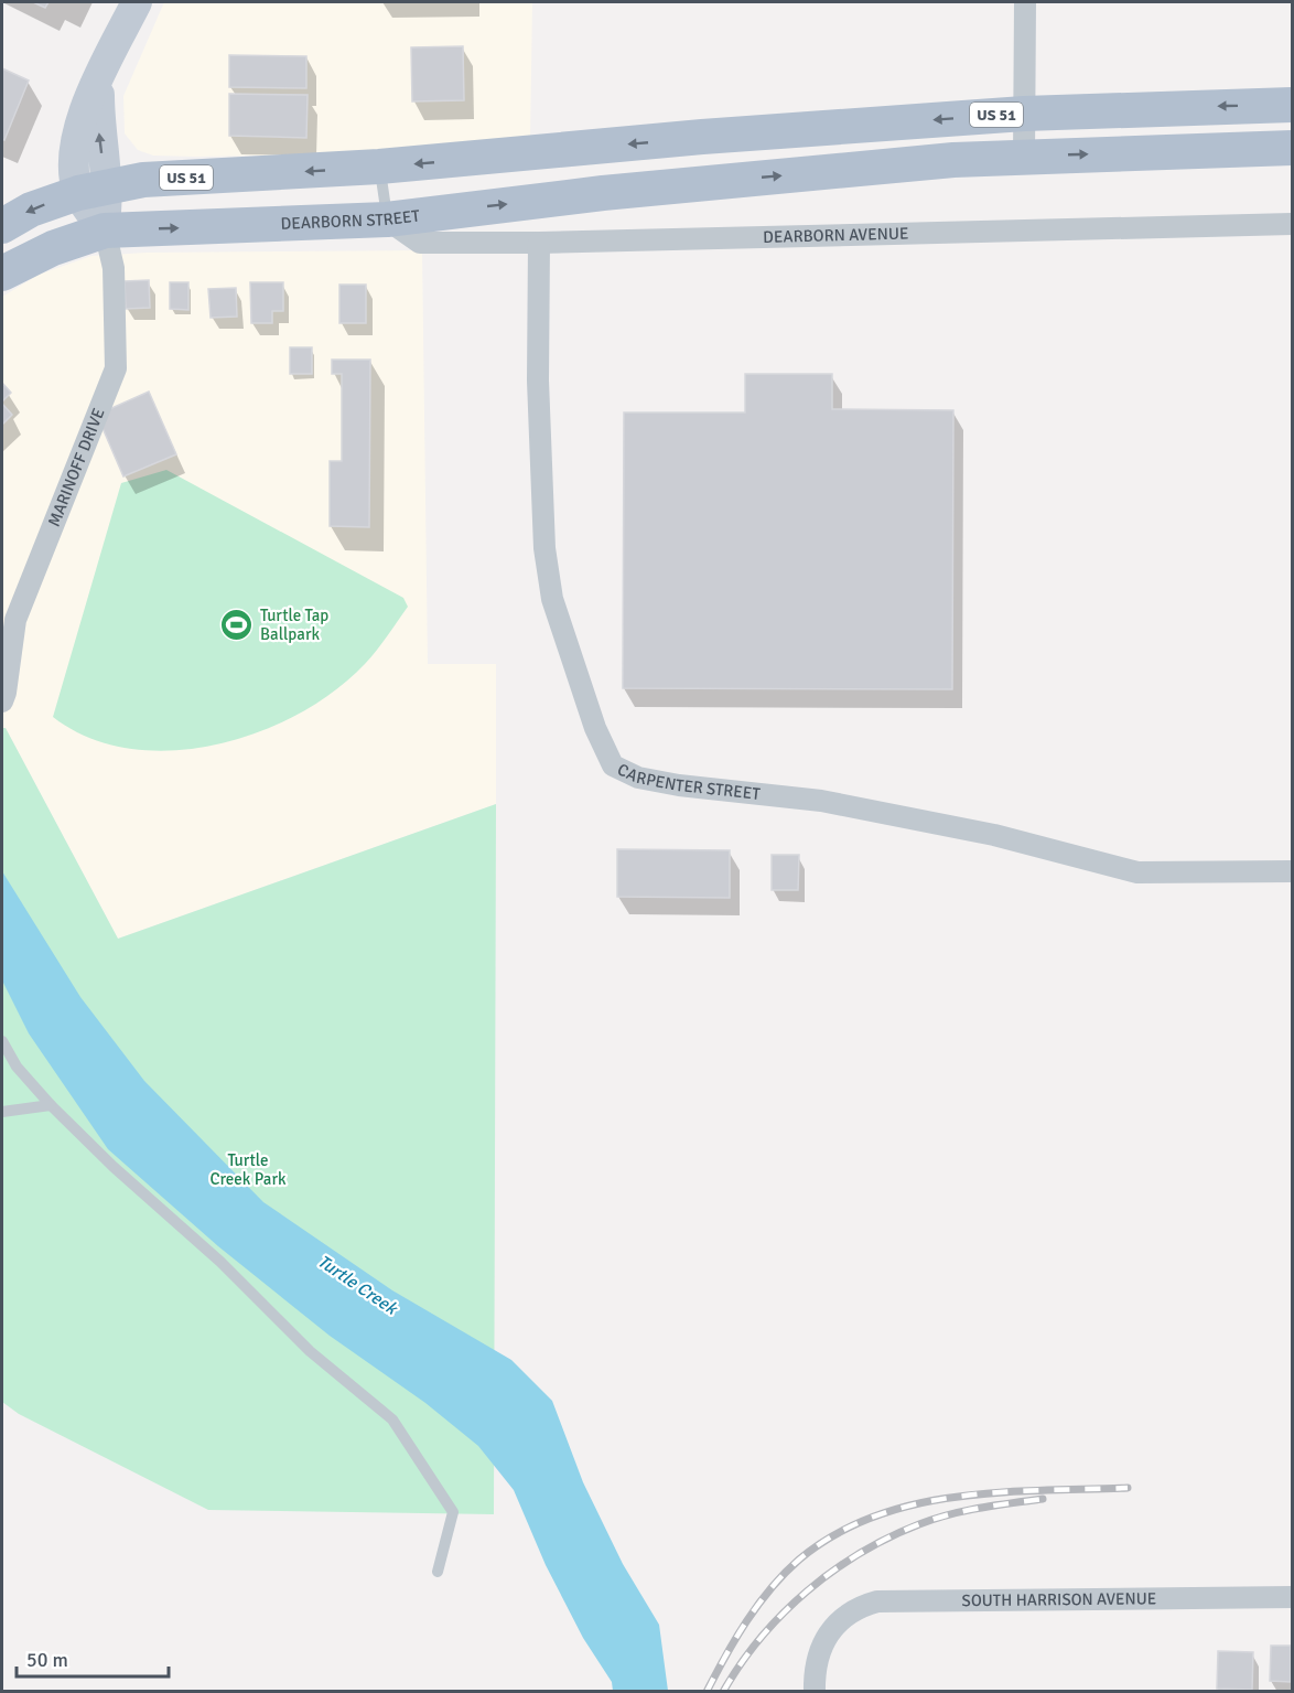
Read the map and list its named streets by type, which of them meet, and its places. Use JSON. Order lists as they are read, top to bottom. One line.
{"streets":{"main road":["US 51","DEARBORN STREET"],"street":["DEARBORN AVENUE","MARINOFF DRIVE","CARPENTER STREET","SOUTH HARRISON AVENUE"]},"crossings":[["DEARBORN STREET","DEARBORN AVENUE"],["DEARBORN STREET","MARINOFF DRIVE"],["DEARBORN AVENUE","CARPENTER STREET"]],"water":["Turtle Creek"],"parks":["Turtle Creek Park"],"places":{"sports":["Turtle Tap Ballpark"]},"scale_bar":"50 m"}
